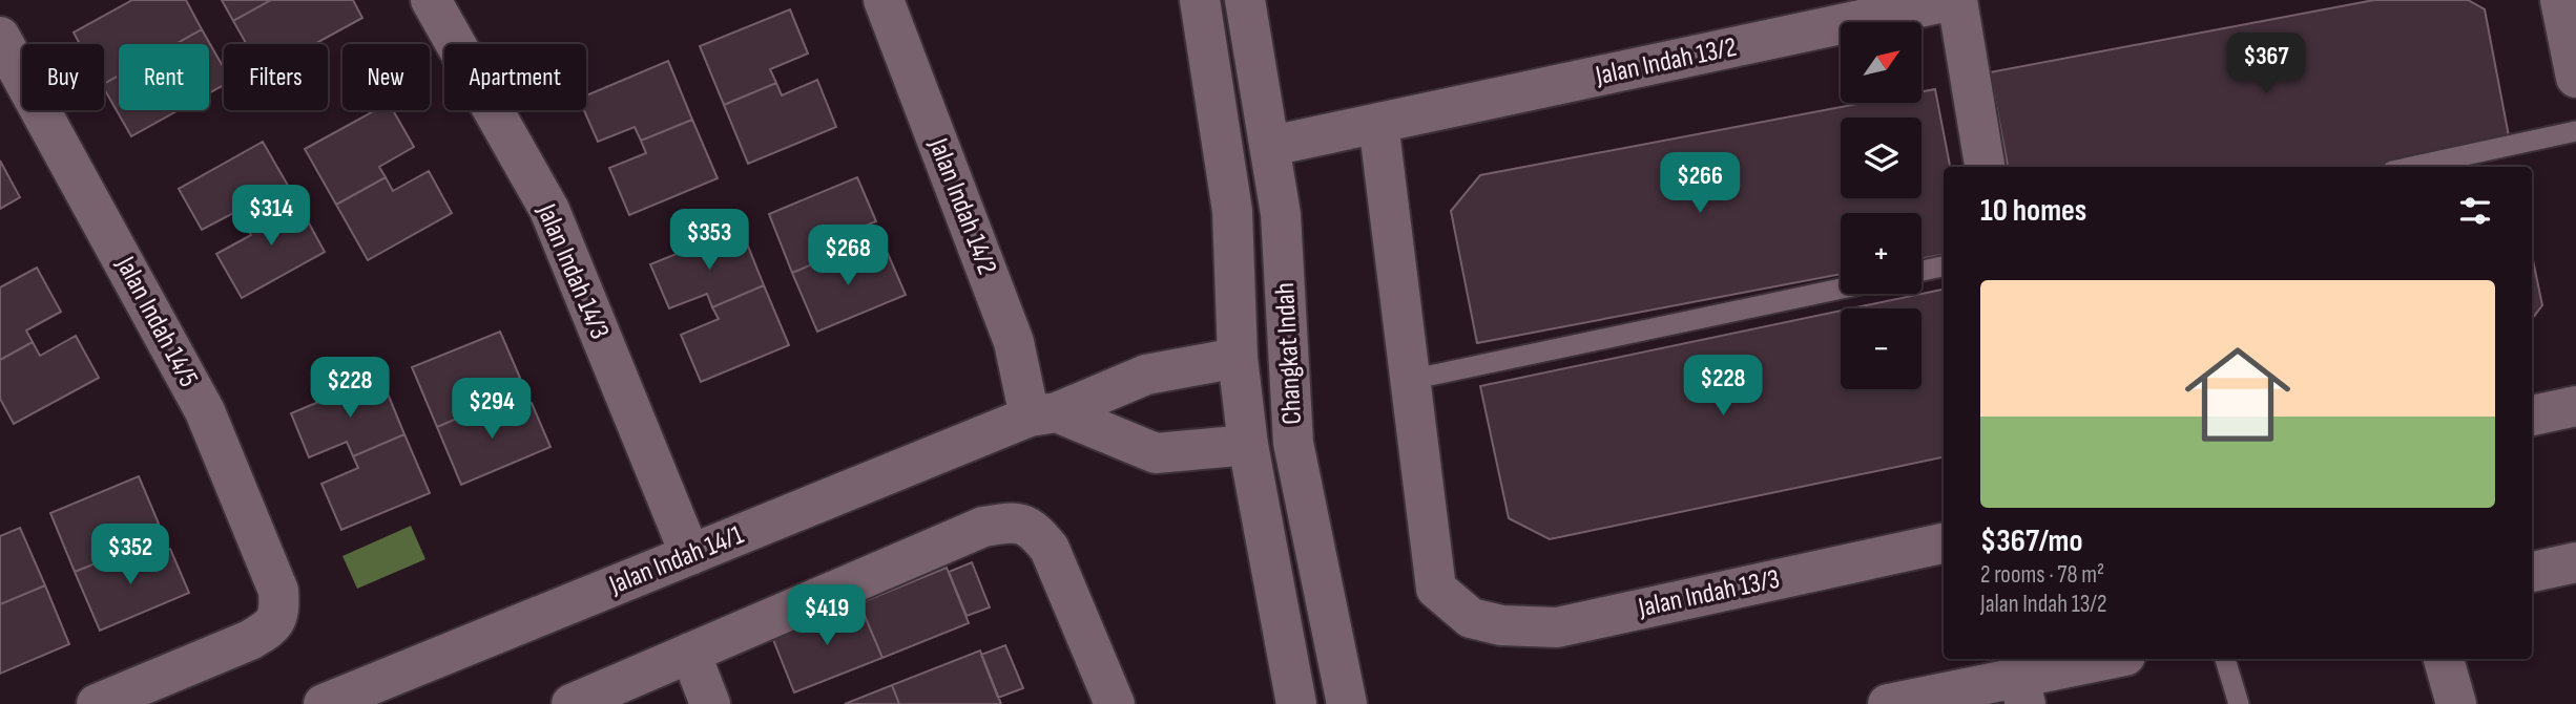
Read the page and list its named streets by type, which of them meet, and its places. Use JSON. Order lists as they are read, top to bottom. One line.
{"streets":{"street":["Jalan Indah 13/2","Jalan Indah 14/2","Jalan Indah 14/3","Jalan Indah 14/5","Changkat Indah","Jalan Indah 14/1","Jalan Indah 13/3"]},"crossings":[["Jalan Indah 13/2","Changkat Indah"],["Jalan Indah 14/2","Jalan Indah 14/1"],["Jalan Indah 14/3","Jalan Indah 14/1"],["Changkat Indah","Jalan Indah 14/1"]],"north":"top right","page":{"map_buttons":["+","−"],"price":["$367","$266","$314","$353","$268","$228","$228","$294","$352","$419"],"chip":["Buy","Rent","Filters","New","Apartment"],"heading":"10 homes","list":[{"name":"$367/mo","note":"2 rooms · 78 m² · Jalan Indah 13/2"}]}}
